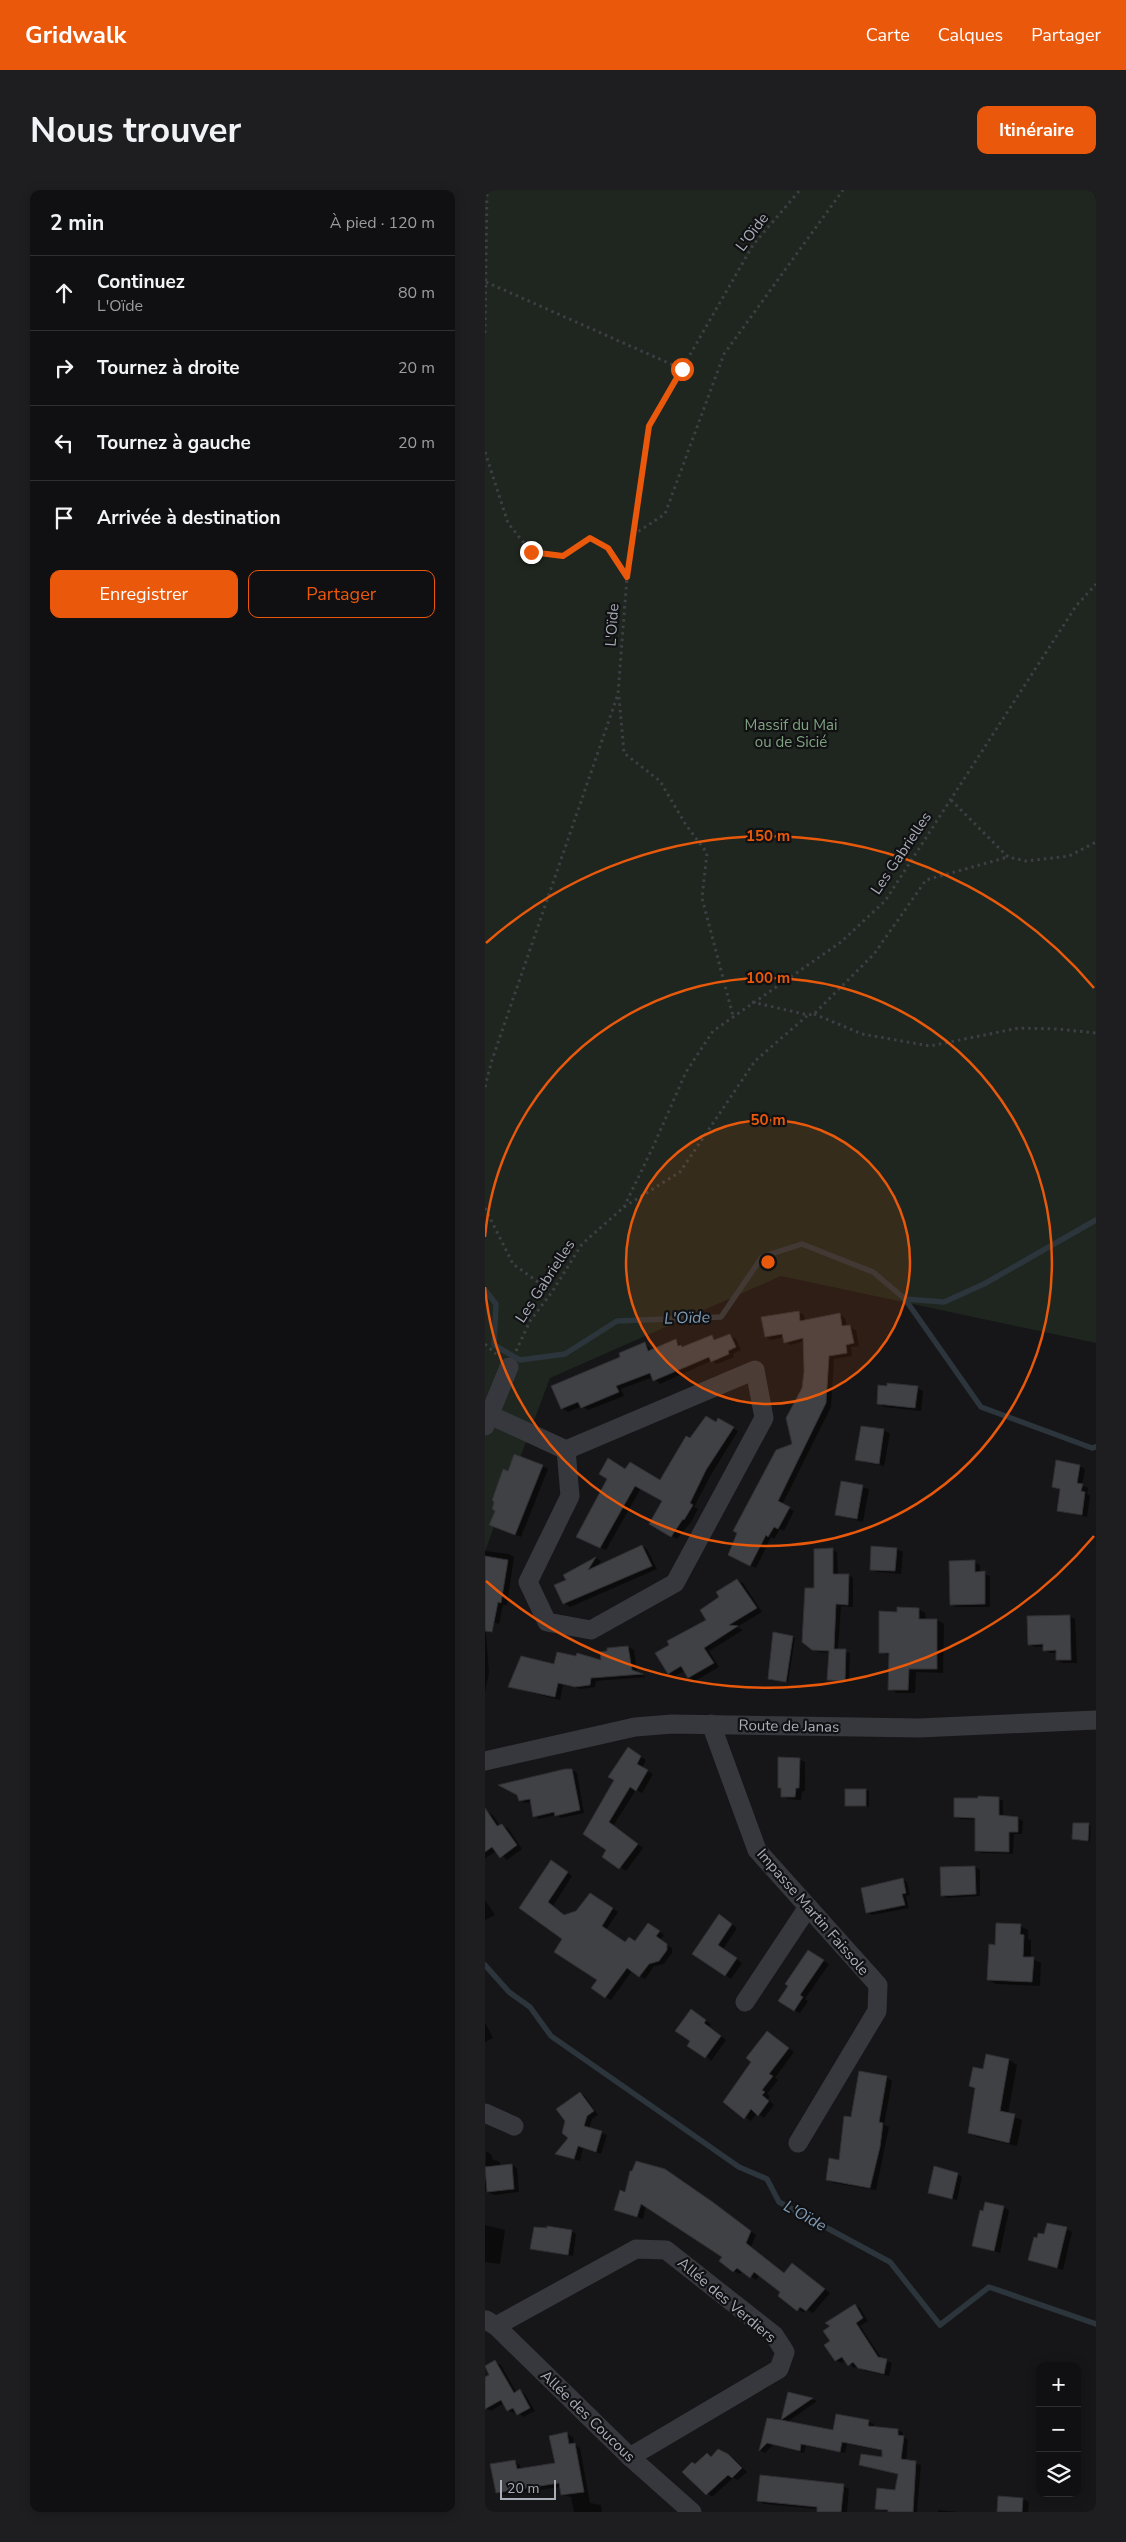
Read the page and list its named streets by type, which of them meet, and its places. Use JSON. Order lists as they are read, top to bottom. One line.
{"streets":{"street":["Route de Janas","Impasse Martin Faissole","Allée des Verdiers","Allée des Coucous"],"path":["L'Oïde","Les Gabrielles"]},"crossings":[["Route de Janas","Impasse Martin Faissole"],["Allée des Verdiers","Allée des Coucous"]],"water":["L'Oïde"],"parks":["Massif du Mai ou de Sicié"],"scale_bar":"20 m","page":{"header":"Gridwalk","nav":["Carte","Calques","Partager"],"buttons":["Itinéraire",["Enregistrer","Partager"]],"title":"Nous trouver","heading":["2 min","À pied · 120 m"],"list":[["Continuez","L'Oïde","80 m"],["Tournez à droite","20 m"],["Tournez à gauche","20 m"],"Arrivée à destination"],"map_buttons":["+","−"],"scale":"20 m"},"rings":["150 m","100 m","50 m"]}
